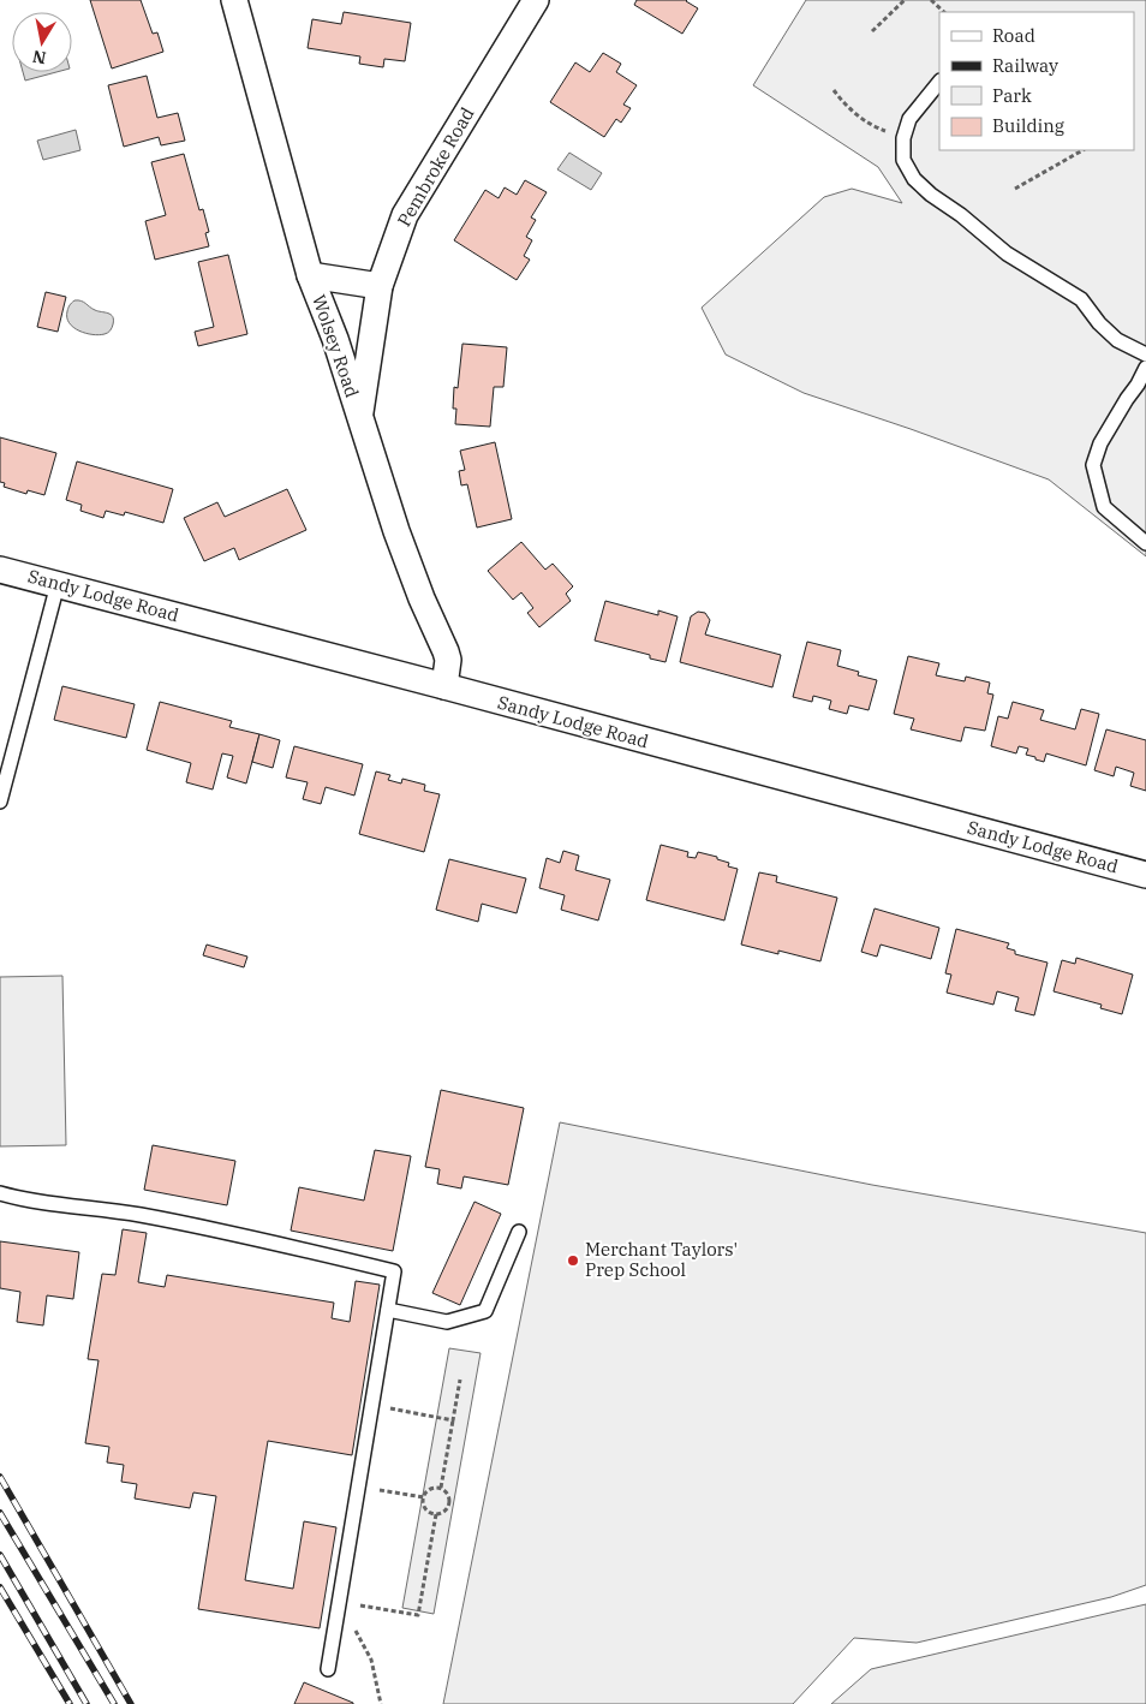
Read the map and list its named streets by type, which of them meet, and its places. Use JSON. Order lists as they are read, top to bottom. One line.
{"streets":{"street":["Pembroke Road","Wolsey Road","Sandy Lodge Road"]},"crossings":[["Pembroke Road","Wolsey Road"],["Wolsey Road","Sandy Lodge Road"]],"places":["Merchant Taylors' Prep School"],"legend":["Road","Railway","Park","Building"],"north":"bottom"}
